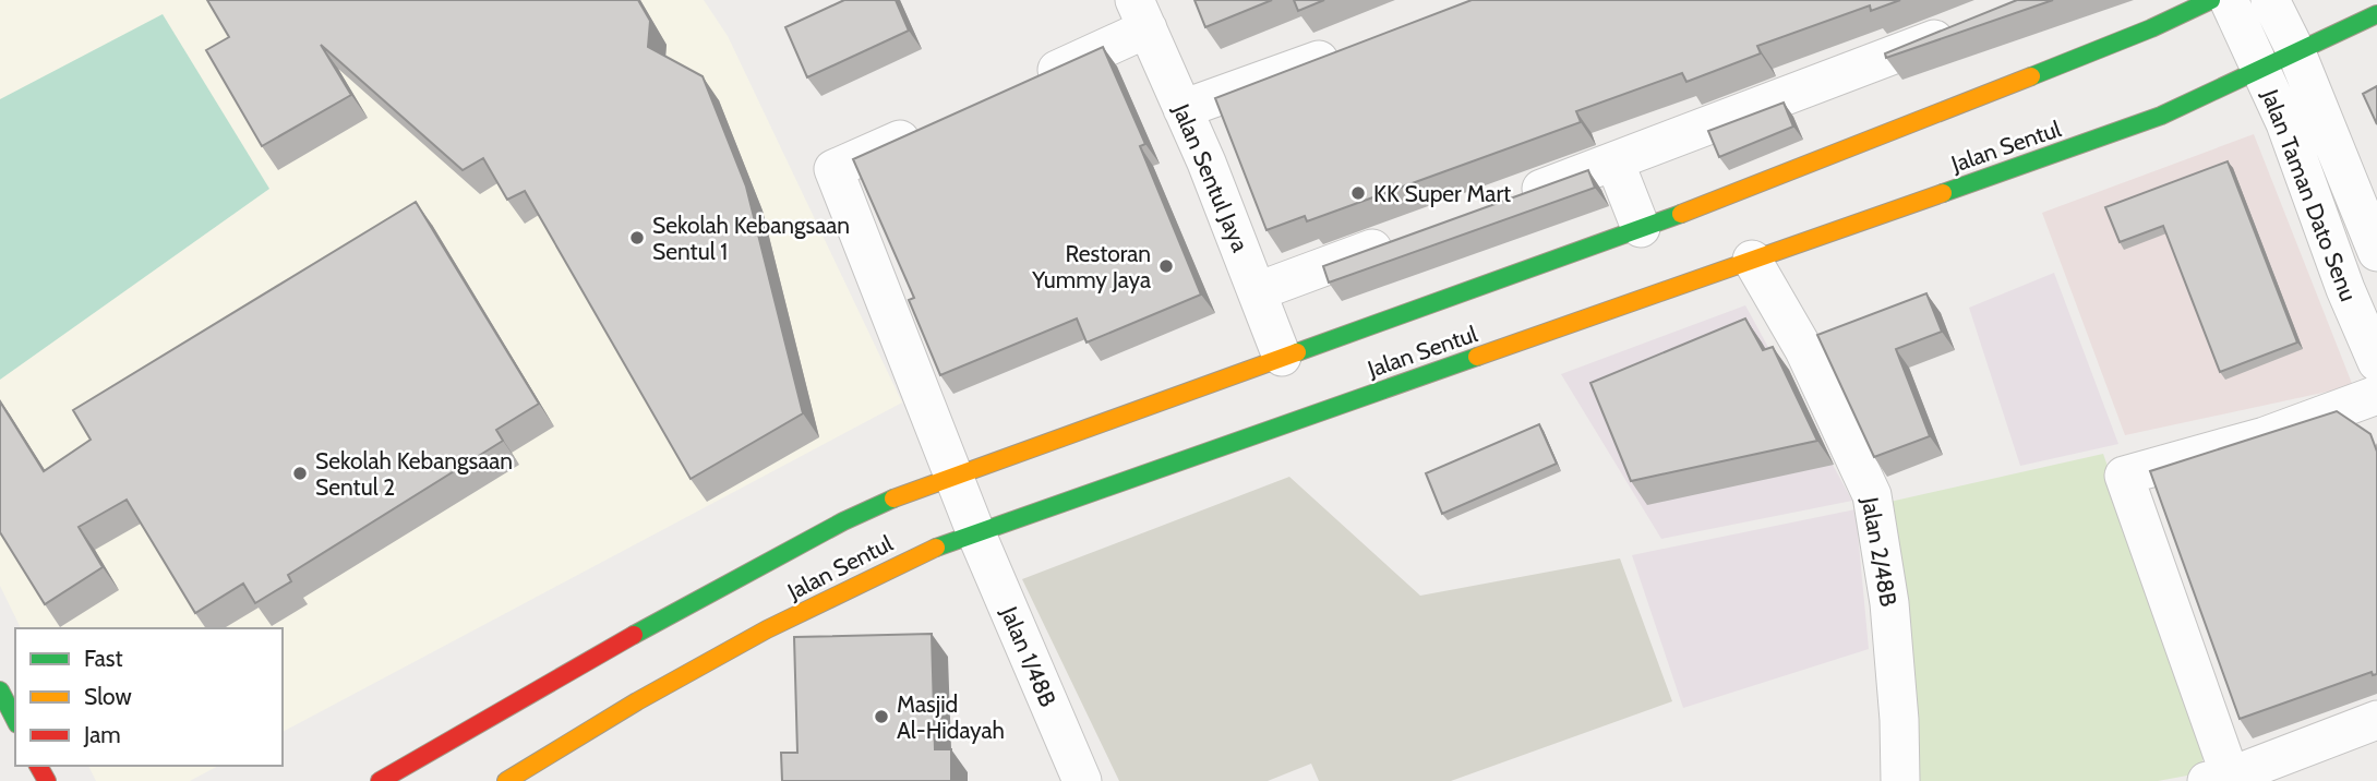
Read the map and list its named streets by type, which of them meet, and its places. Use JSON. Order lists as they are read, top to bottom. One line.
{"streets":{"main road":["Jalan Sentul"],"street":["Jalan Sentul Jaya","Jalan Taman Dato Senu","Jalan 2/48B","Jalan 1/48B"]},"crossings":[["Jalan Sentul","Jalan Sentul Jaya"],["Jalan Sentul","Jalan Taman Dato Senu"],["Jalan Sentul","Jalan 2/48B"],["Jalan Sentul","Jalan 1/48B"]],"places":["KK Super Mart","Sekolah Kebangsaan Sentul 1","Restoran Yummy Jaya","Sekolah Kebangsaan Sentul 2","Masjid Al-Hidayah"],"legend":["Fast","Slow","Jam"]}
